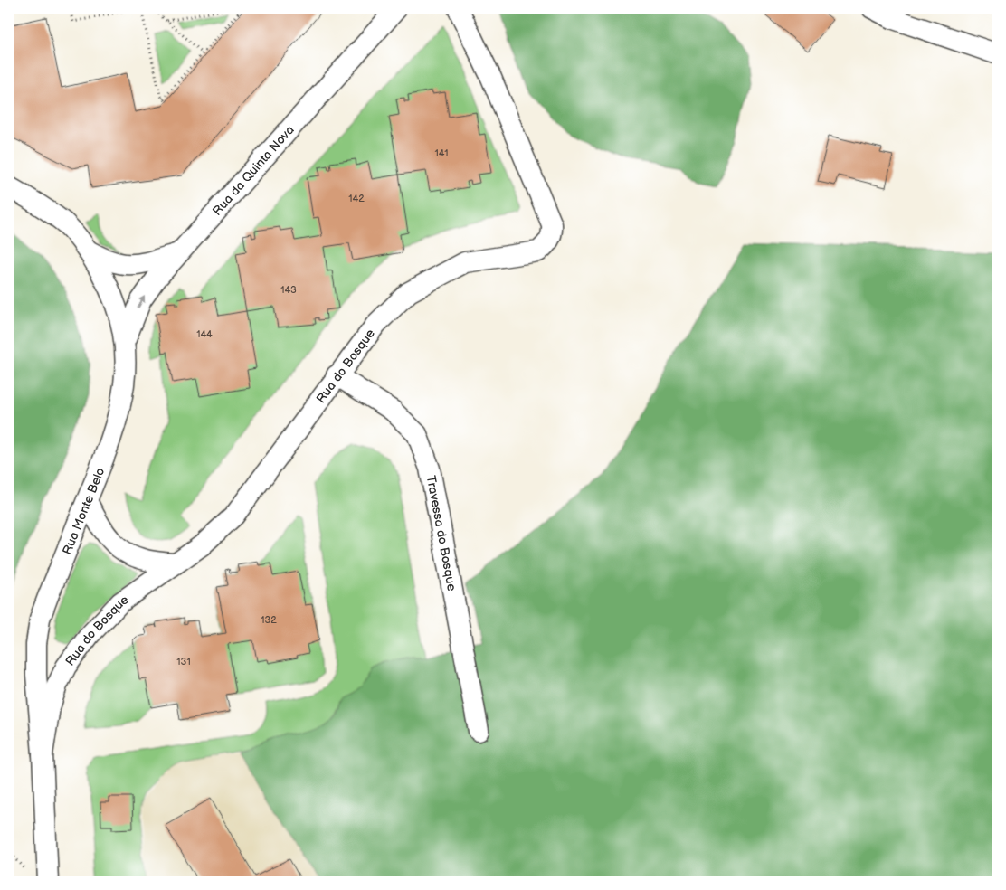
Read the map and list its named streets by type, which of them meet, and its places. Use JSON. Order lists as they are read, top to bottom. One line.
{"streets":{"street":["Rua da Quinta Nova","Rua do Bosque","Rua Monte Belo","Travessa do Bosque"]},"crossings":[["Rua da Quinta Nova","Rua Monte Belo"],["Rua do Bosque","Rua Monte Belo"],["Rua do Bosque","Travessa do Bosque"]],"house_numbers":["141","142","143","144","132","131"]}
